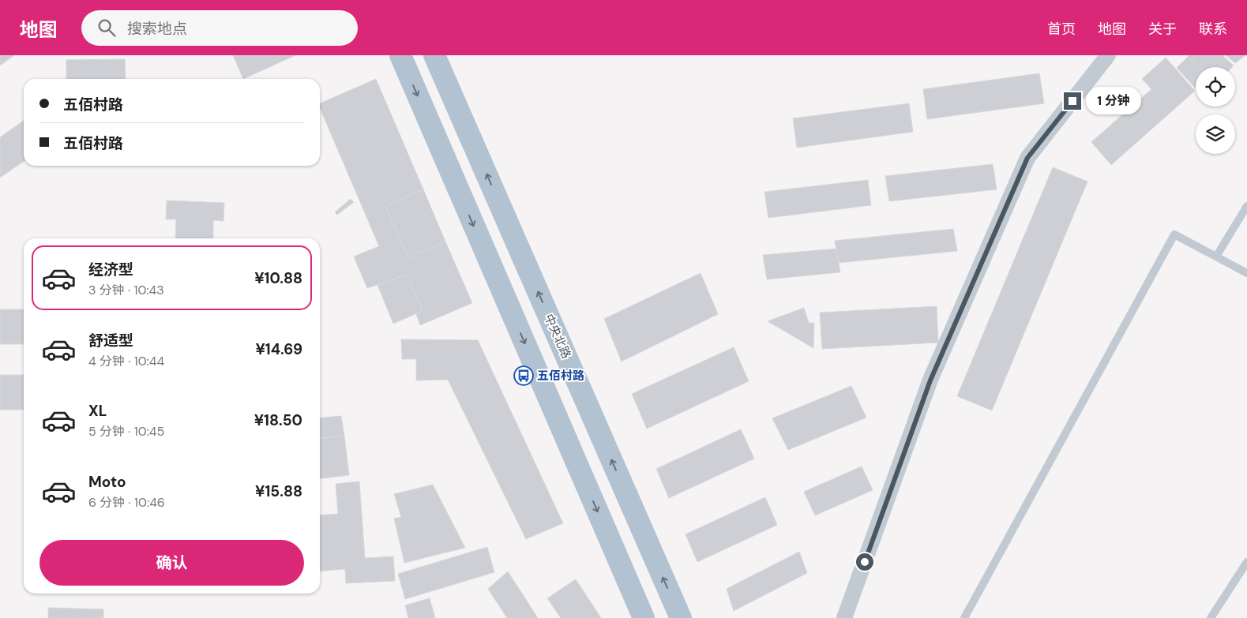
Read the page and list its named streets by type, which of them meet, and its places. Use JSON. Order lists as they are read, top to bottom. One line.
{"streets":{"main road":["中央北路"]},"places":{"bus stop":["五佰村路"]},"page":{"header":"地图","search":"搜索地点","nav":["首页","地图","关于","联系"],"banner":["五佰村路","五佰村路"],"bubble":"1 分钟","list":[{"name":"经济型","note":"3 分钟 · 10:43","value":"¥10.88"},{"name":"舒适型","note":"4 分钟 · 10:44","value":"¥14.69"},{"name":"XL","note":"5 分钟 · 10:45","value":"¥18.50"},{"name":"Moto","note":"6 分钟 · 10:46","value":"¥15.88"}],"buttons":"确认"}}
